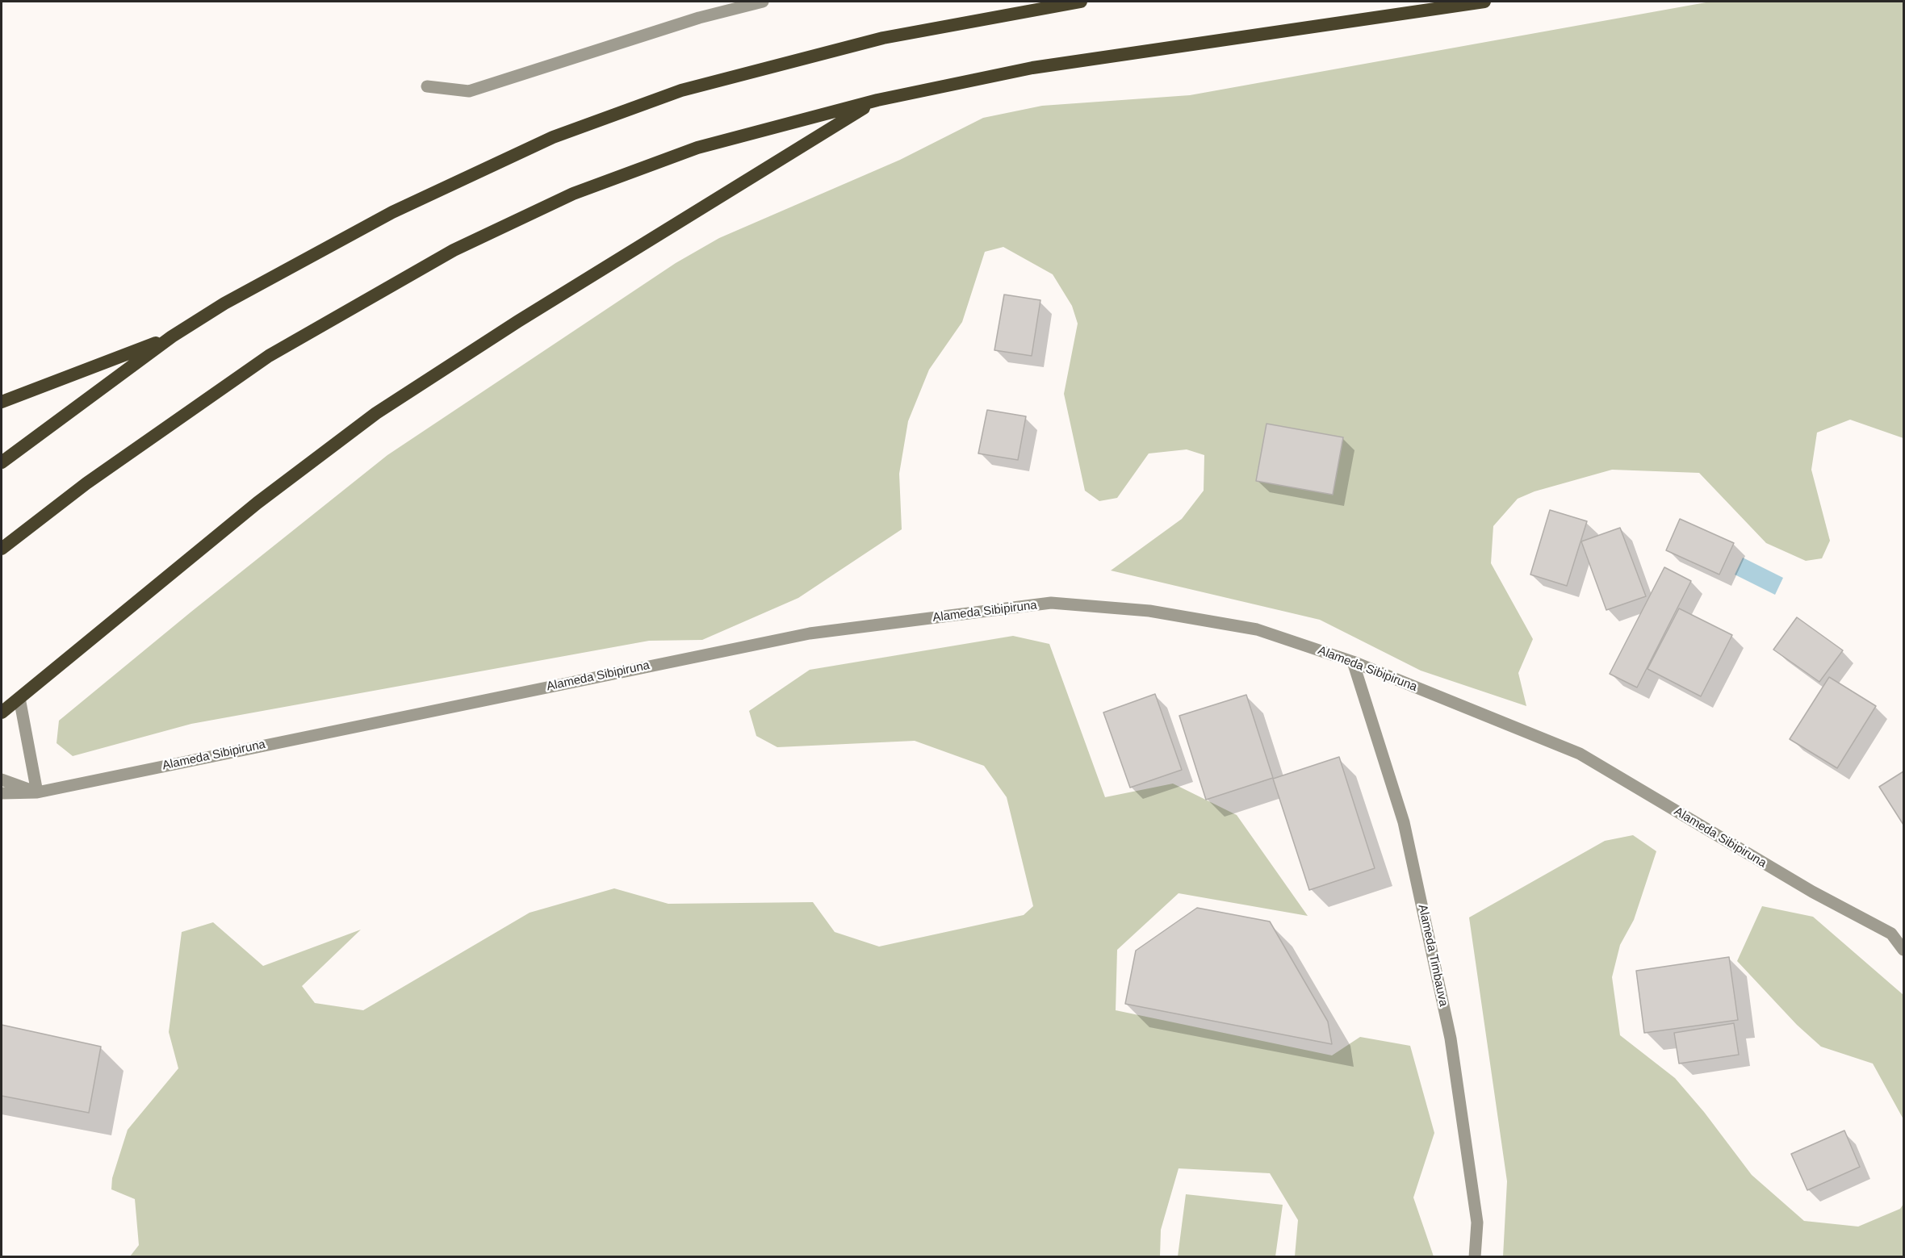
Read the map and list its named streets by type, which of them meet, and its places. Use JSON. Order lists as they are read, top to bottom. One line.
{"streets":{"street":["Alameda Sibipiruna","Alameda Timbauva"]},"crossings":[["Alameda Sibipiruna","Alameda Timbauva"]]}
